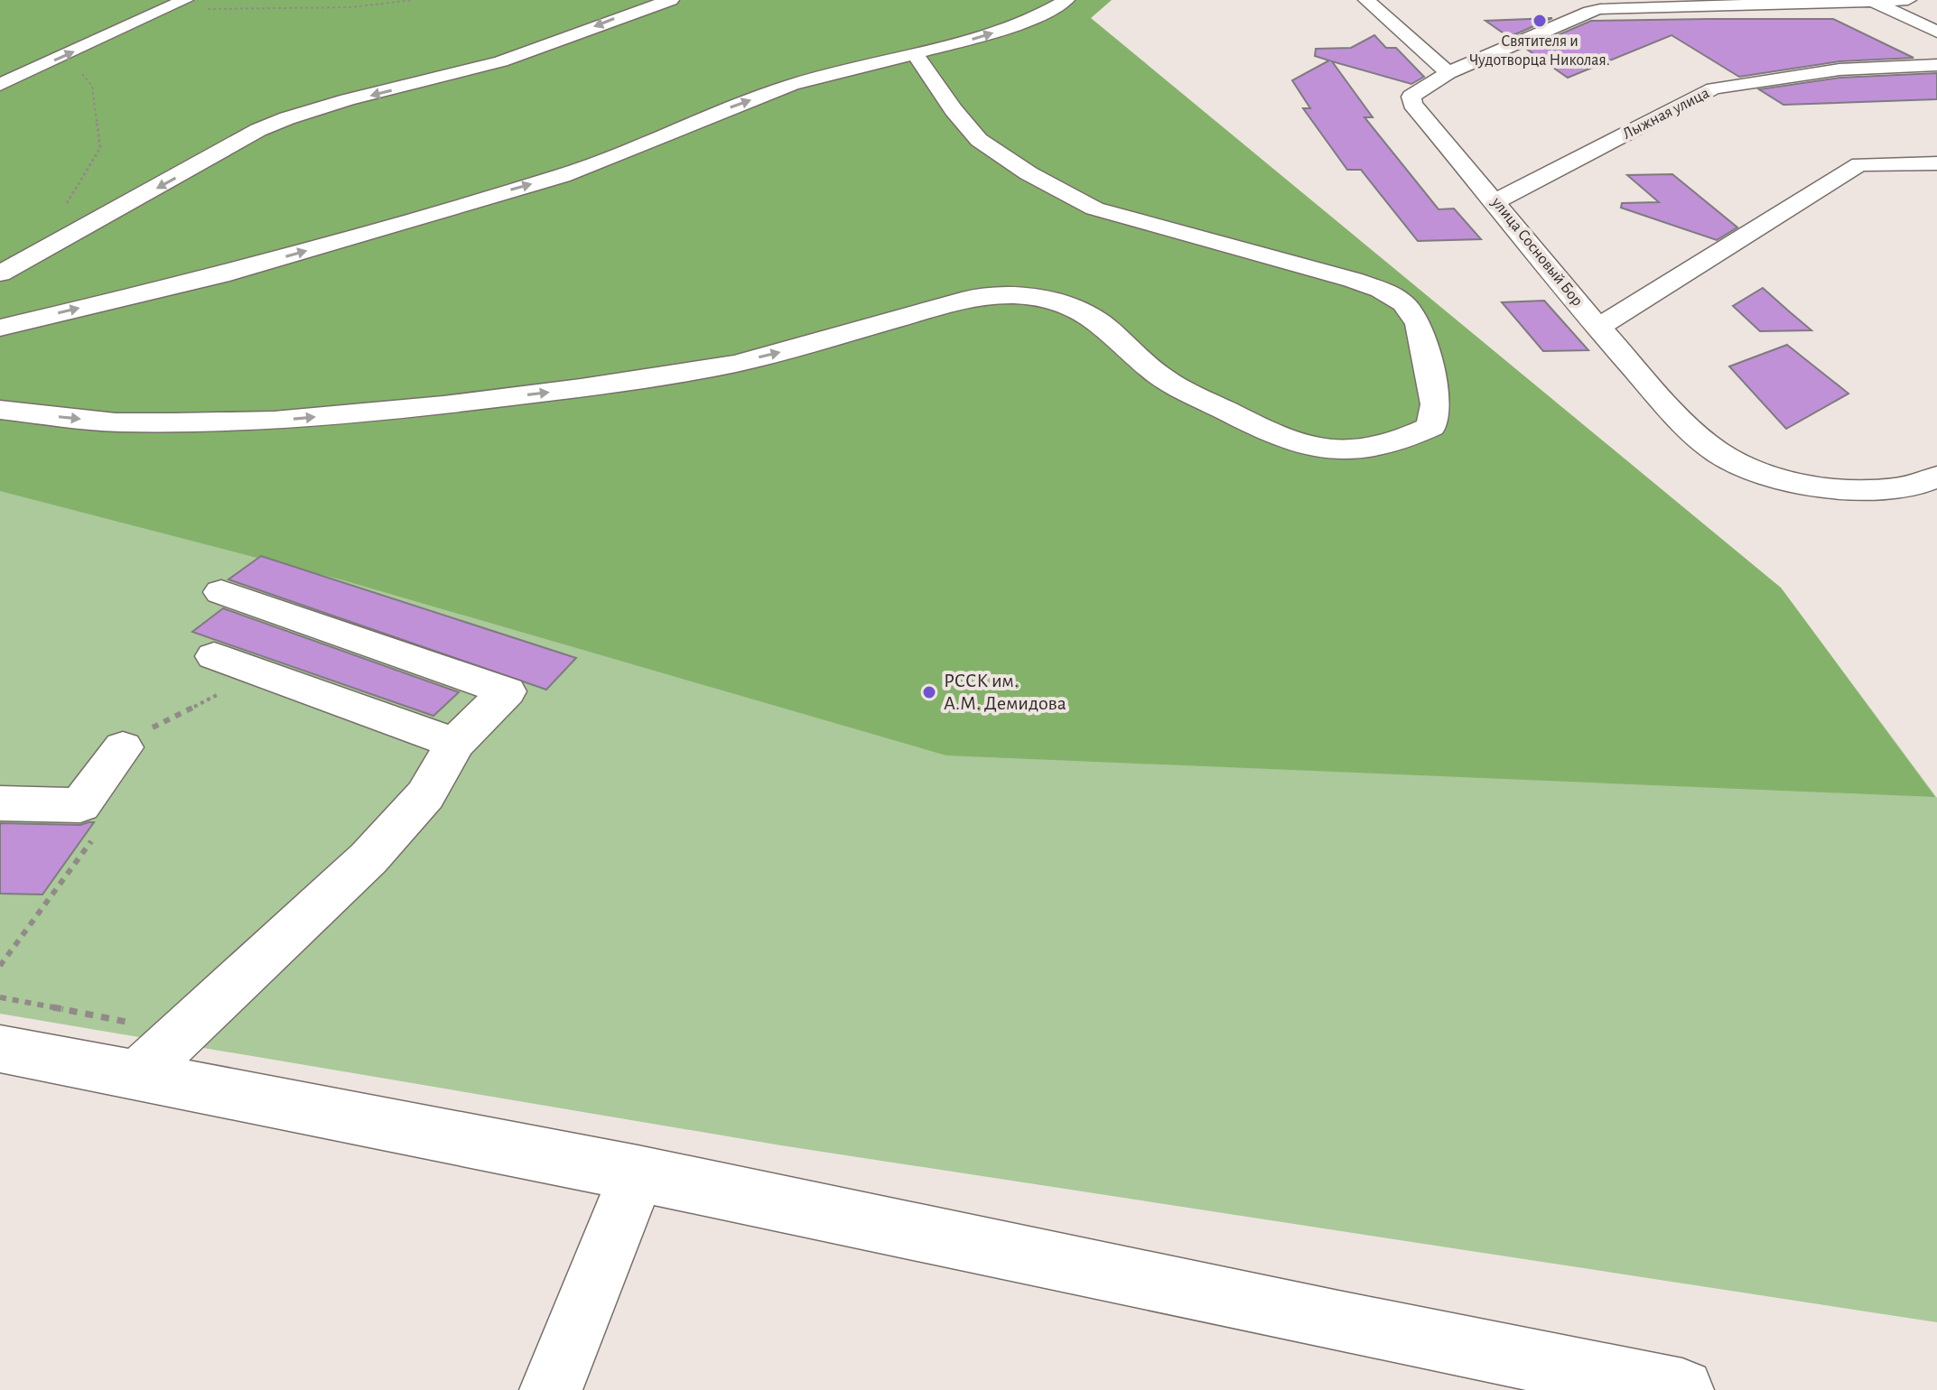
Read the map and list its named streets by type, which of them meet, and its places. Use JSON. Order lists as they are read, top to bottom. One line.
{"streets":{"street":["Лыжная улица","улица Сосновый Бор"]},"crossings":[["Лыжная улица","улица Сосновый Бор"]],"places":["Святителя и Чудотворца Николая.","РССК им. А.М. Демидова"]}
